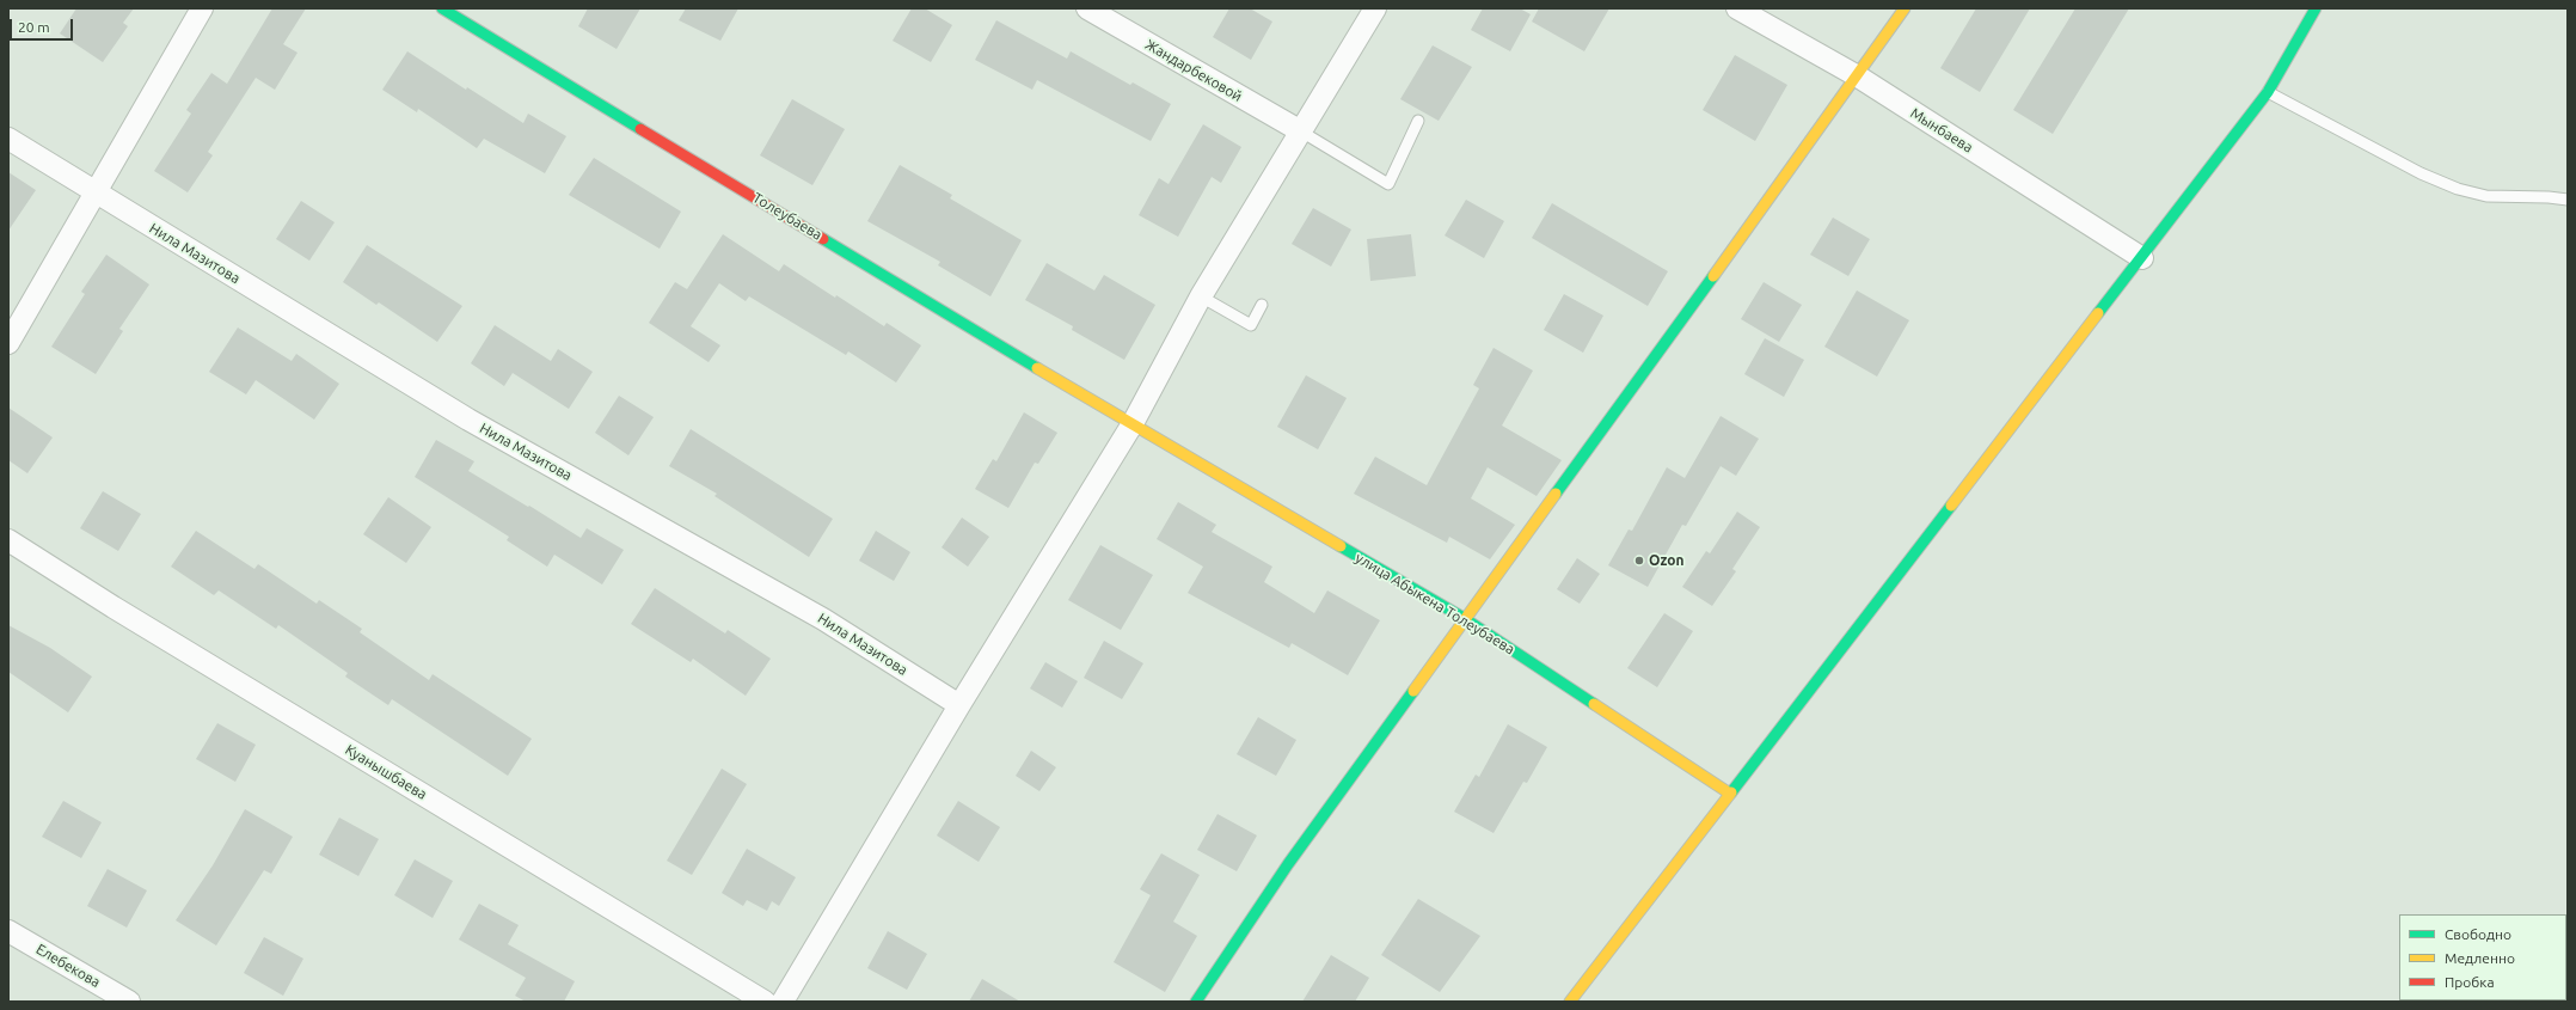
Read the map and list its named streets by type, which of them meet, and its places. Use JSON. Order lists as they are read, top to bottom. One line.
{"streets":{"street":["Жандарбековой","Мынбаева","Толеубаева","Нила Мазитова","улица Абыкена Толеубаева","Куанышбаева","Елебекова"]},"crossings":[["Толеубаева","улица Абыкена Толеубаева"]],"places":["Ozon"],"legend":["Свободно","Медленно","Пробка"],"scale_bar":"20 m"}
